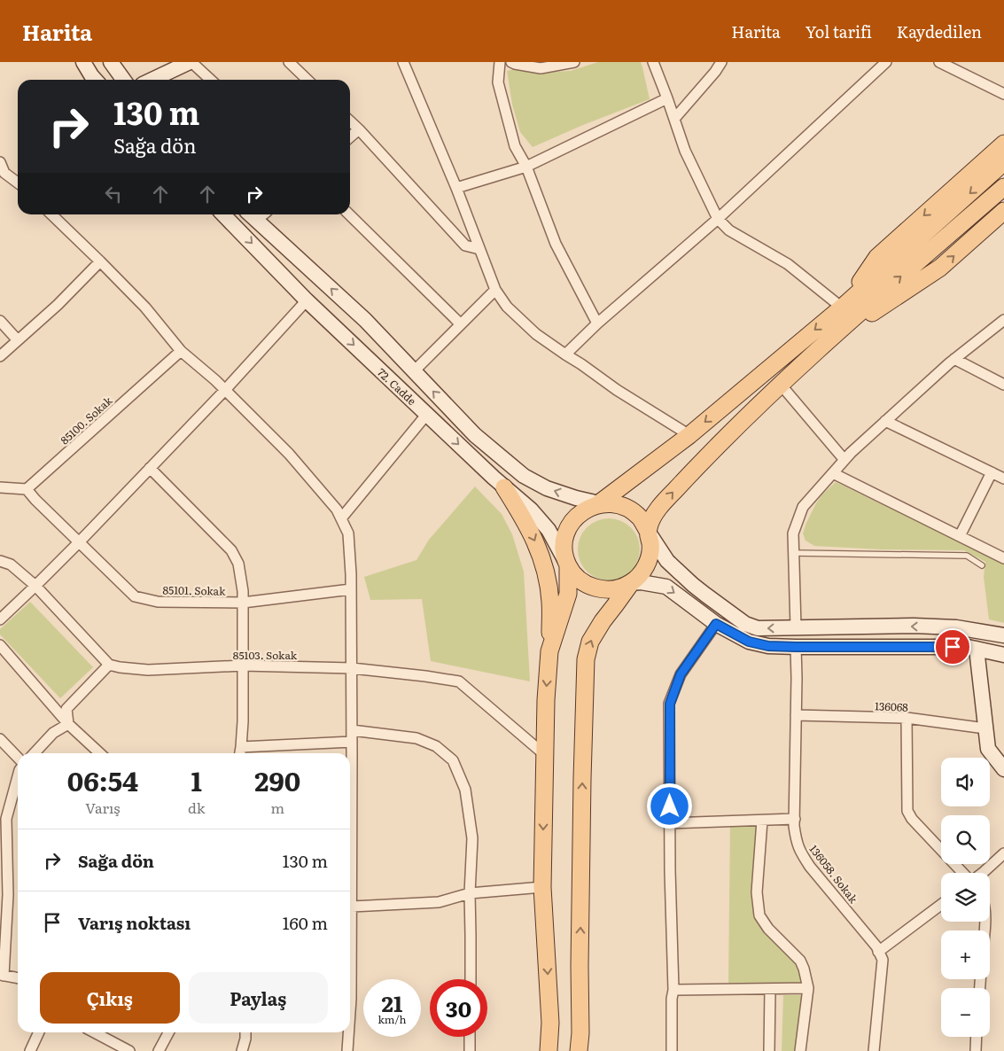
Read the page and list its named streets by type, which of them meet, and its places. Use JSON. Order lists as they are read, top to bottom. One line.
{"streets":{"main road":["72. Cadde"],"street":["85100. Sokak","85101. Sokak","85103. Sokak","136068","136058. Sokak"]},"crossings":[["85100. Sokak","85101. Sokak"],["136068","136058. Sokak"]],"page":{"header":"Harita","nav":["Harita","Yol tarifi","Kaydedilen"],"turn":["130 m","Sağa dön"],"eta":["06:54","Varış","1","dk","290","m"],"map_buttons":["+","−"],"list":[{"name":"Sağa dön","value":"130 m"},{"name":"Varış noktası","value":"160 m"}],"buttons":["Çıkış","Paylaş"],"speed":"21 km/h","limit":"30"}}
